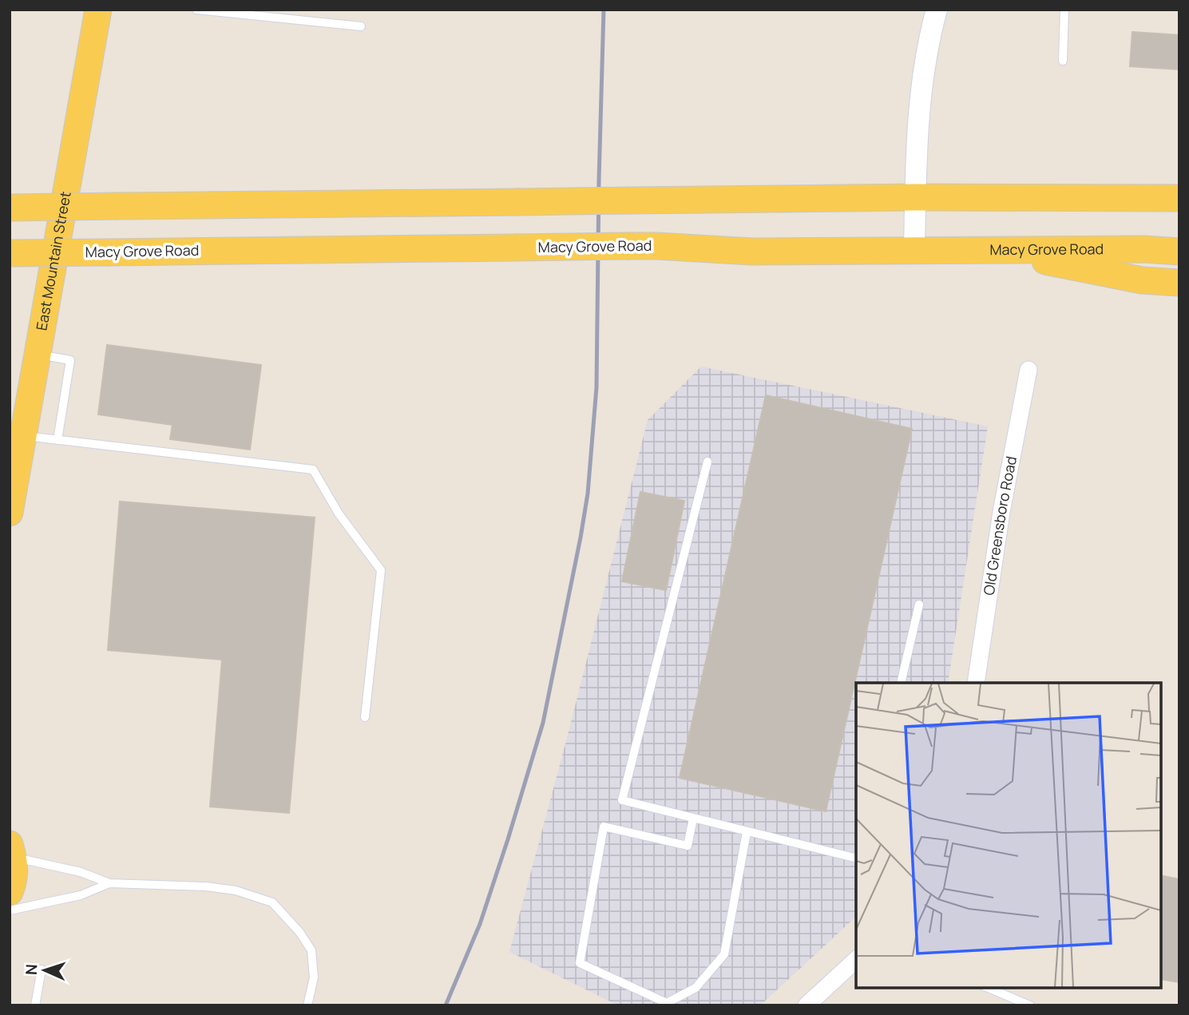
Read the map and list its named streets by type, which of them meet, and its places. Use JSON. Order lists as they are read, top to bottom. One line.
{"streets":{"main road":["Macy Grove Road","East Mountain Street"],"street":["Old Greensboro Road"]},"north":"left"}
